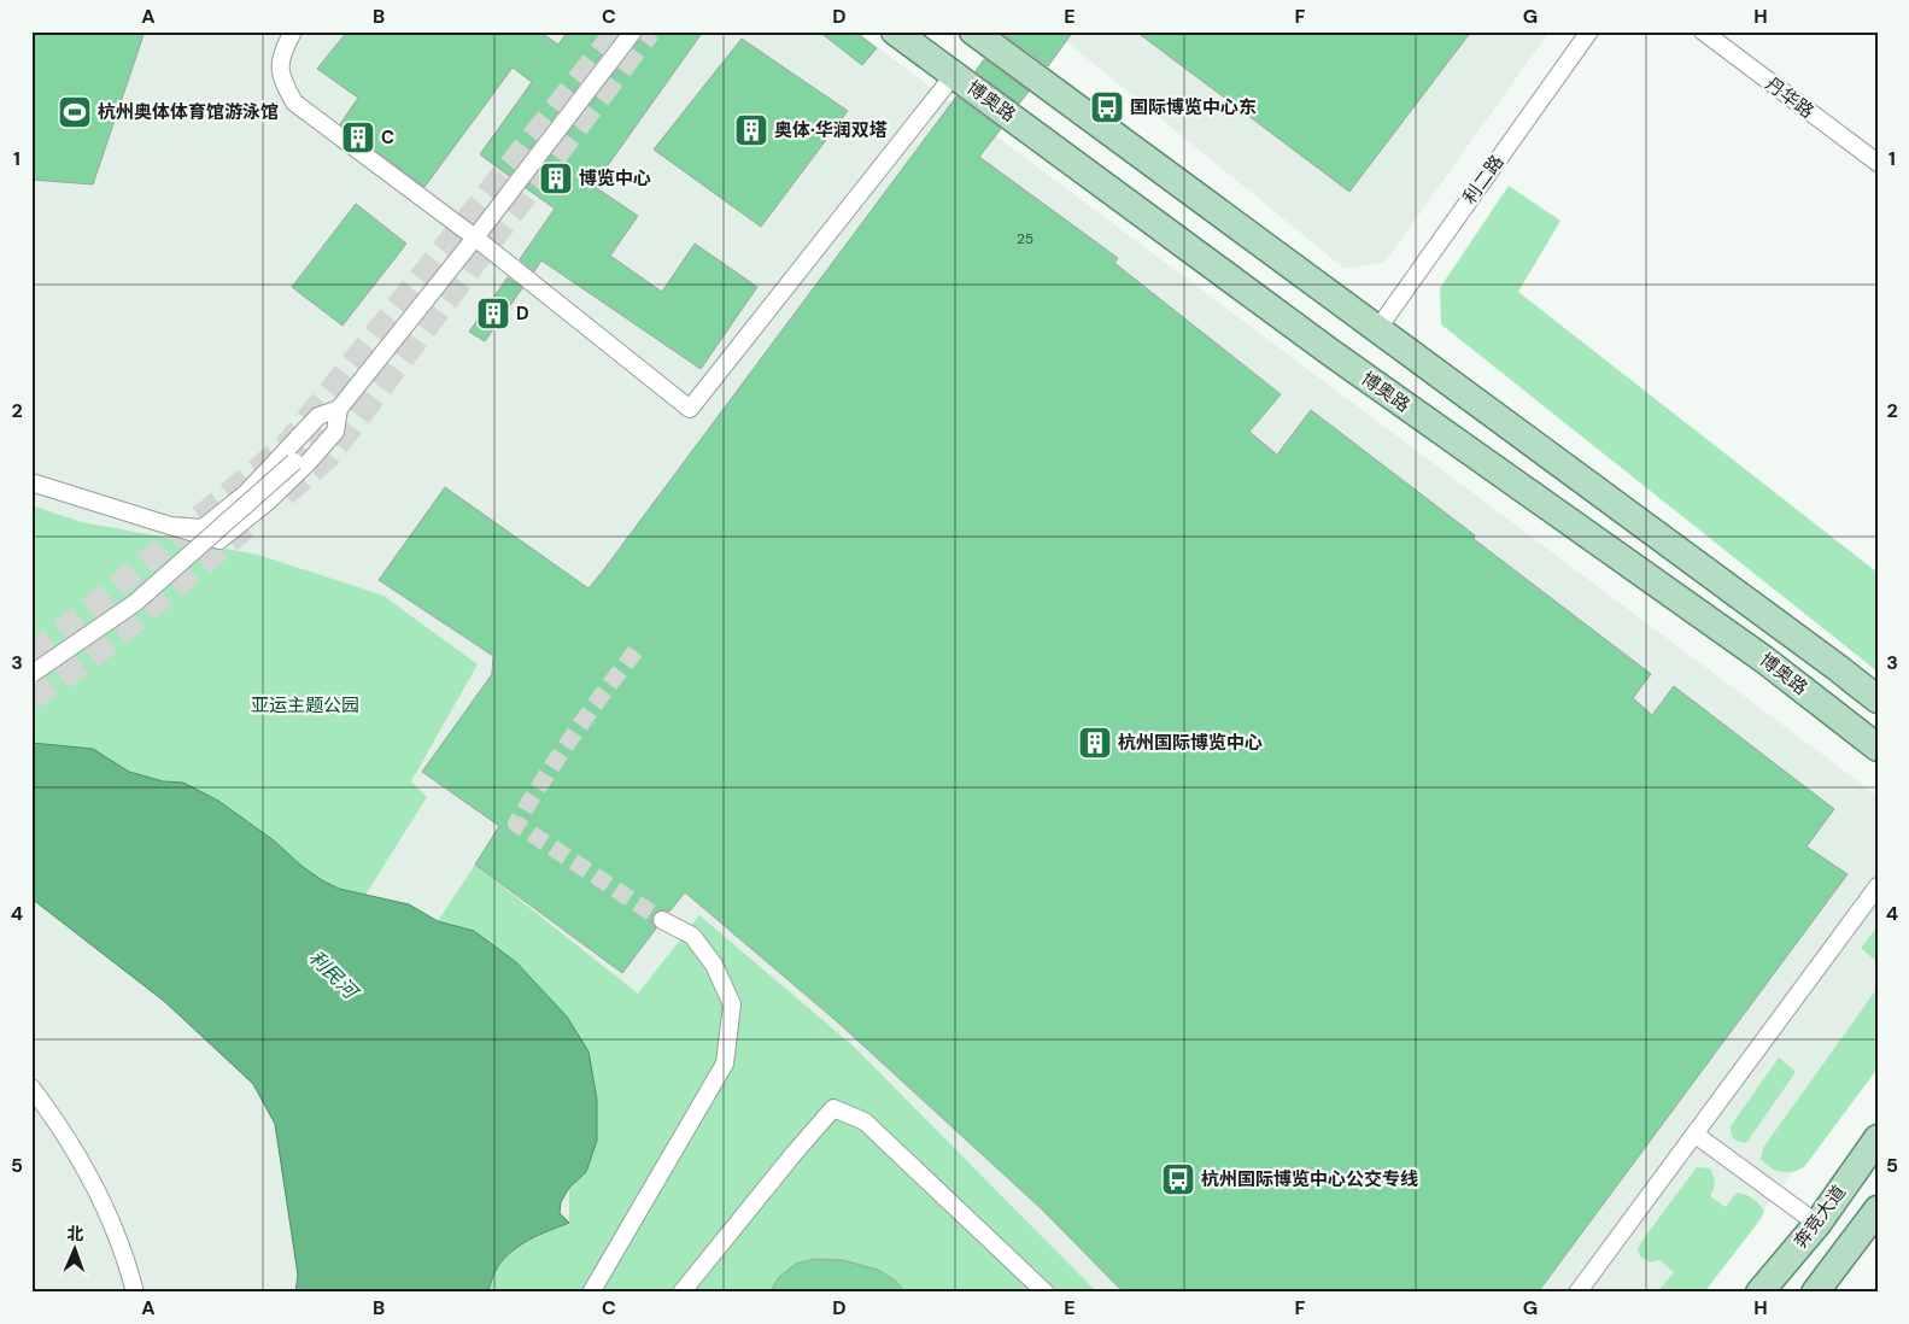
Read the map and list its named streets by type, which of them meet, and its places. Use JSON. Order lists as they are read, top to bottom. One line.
{"streets":{"main road":["博奥路","奔竞大道"],"street":["丹华路","利二路"]},"crossings":[["博奥路","利二路"]],"water":["利民河"],"parks":["亚运主题公园"],"places":{"bus stop":["国际博览中心东","杭州国际博览中心公交专线"],"sports":["杭州奥体体育馆游泳馆"],"building":["奥体·华润双塔","C","博览中心","D","杭州国际博览中心"]},"house_numbers":["25"],"north":"top","grid":{"columns":["A","B","C","D","E","F","G","H"],"rows":["1","2","3","4","5"]}}
